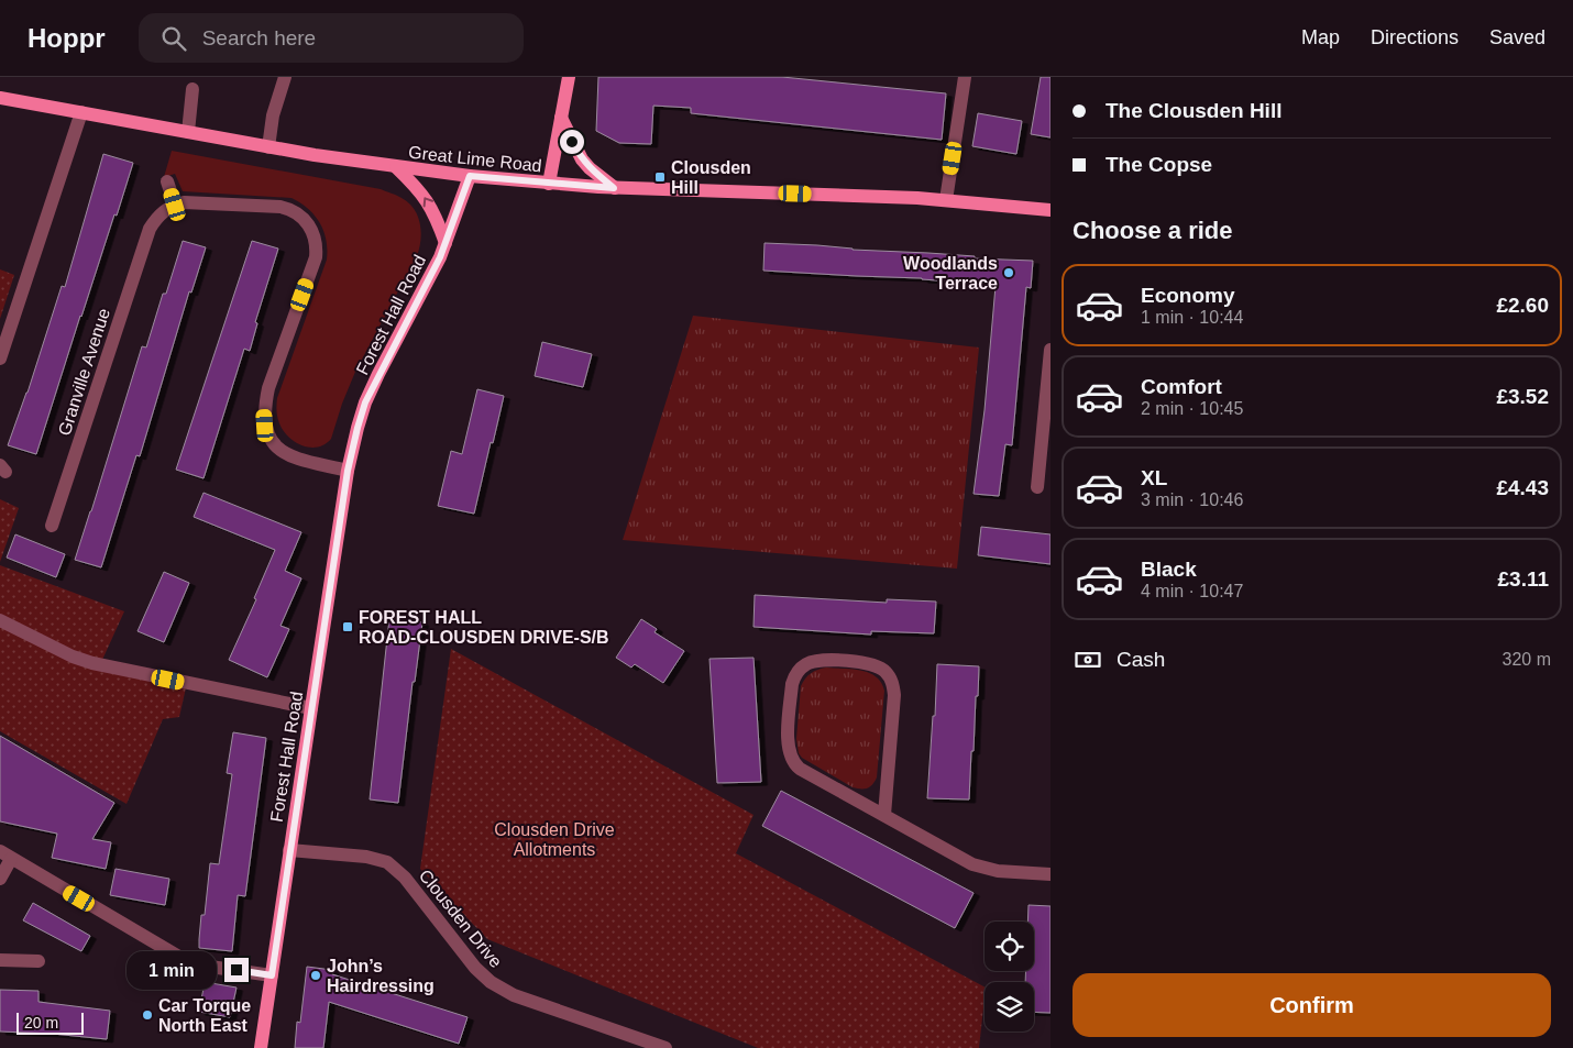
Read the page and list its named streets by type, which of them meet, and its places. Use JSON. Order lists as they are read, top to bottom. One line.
{"streets":{"main road":["Great Lime Road","Forest Hall Road"],"street":["Granville Avenue","Clousden Drive"]},"crossings":[["Great Lime Road","Forest Hall Road"],["Forest Hall Road","Clousden Drive"]],"parks":["Clousden Drive Allotments"],"places":{"transit":["Clousden Hill","FOREST HALL ROAD-CLOUSDEN DRIVE-S/B"],"other":["Woodlands Terrace","John’s Hairdressing","Car Torque North East"]},"scale_bar":"20 m","page":{"header":"Hoppr","search":"Search here","nav":["Map","Directions","Saved"],"banner":["The Clousden Hill","The Copse"],"heading":"Choose a ride","list":[{"name":"Economy","note":"1 min · 10:44","value":"£2.60"},{"name":"Comfort","note":"2 min · 10:45","value":"£3.52"},{"name":"XL","note":"3 min · 10:46","value":"£4.43"},{"name":"Black","note":"4 min · 10:47","value":"£3.11"}],"pay":["Cash","320 m"],"bubble":"1 min","buttons":"Confirm","scale":"20 m"}}
